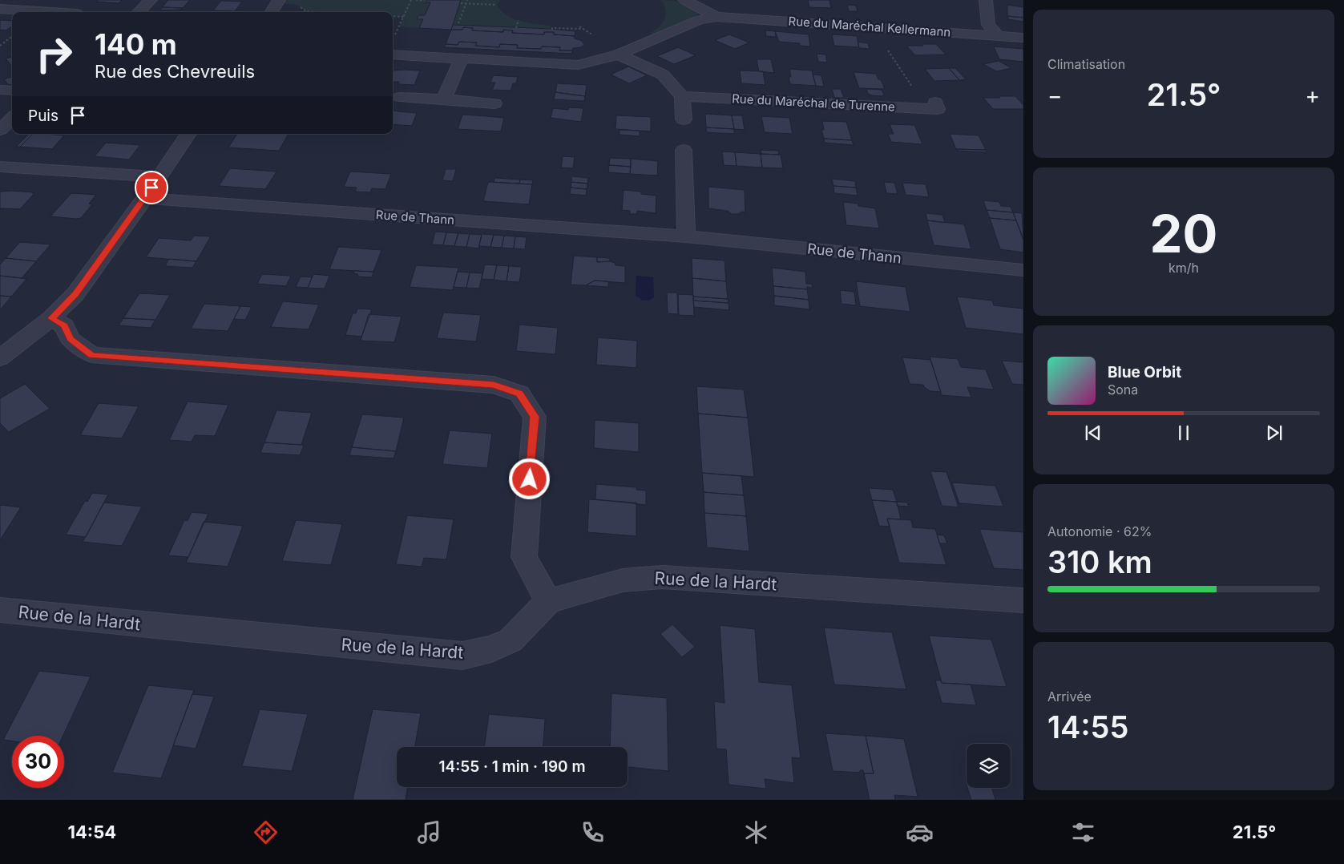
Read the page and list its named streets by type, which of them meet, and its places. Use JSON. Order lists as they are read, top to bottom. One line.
{"streets":{"street":["Rue du Maréchal Kellermann","Rue du Maréchal de Turenne","Rue de Thann","Rue de la Hardt"]},"page":{"tile":["Climatisation",["20","km/h"],["Autonomie · 62%","310 km"],["Arrivée","14:55"]],"turn":["140 m","Rue des Chevreuils"],"heat":["−","21.5°","+"],"then":"Puis","song":["Blue Orbit","Sona"],"limit":"30","trip":"14:55 · 1 min · 190 m","tabs":["14:54","21.5°"]}}
